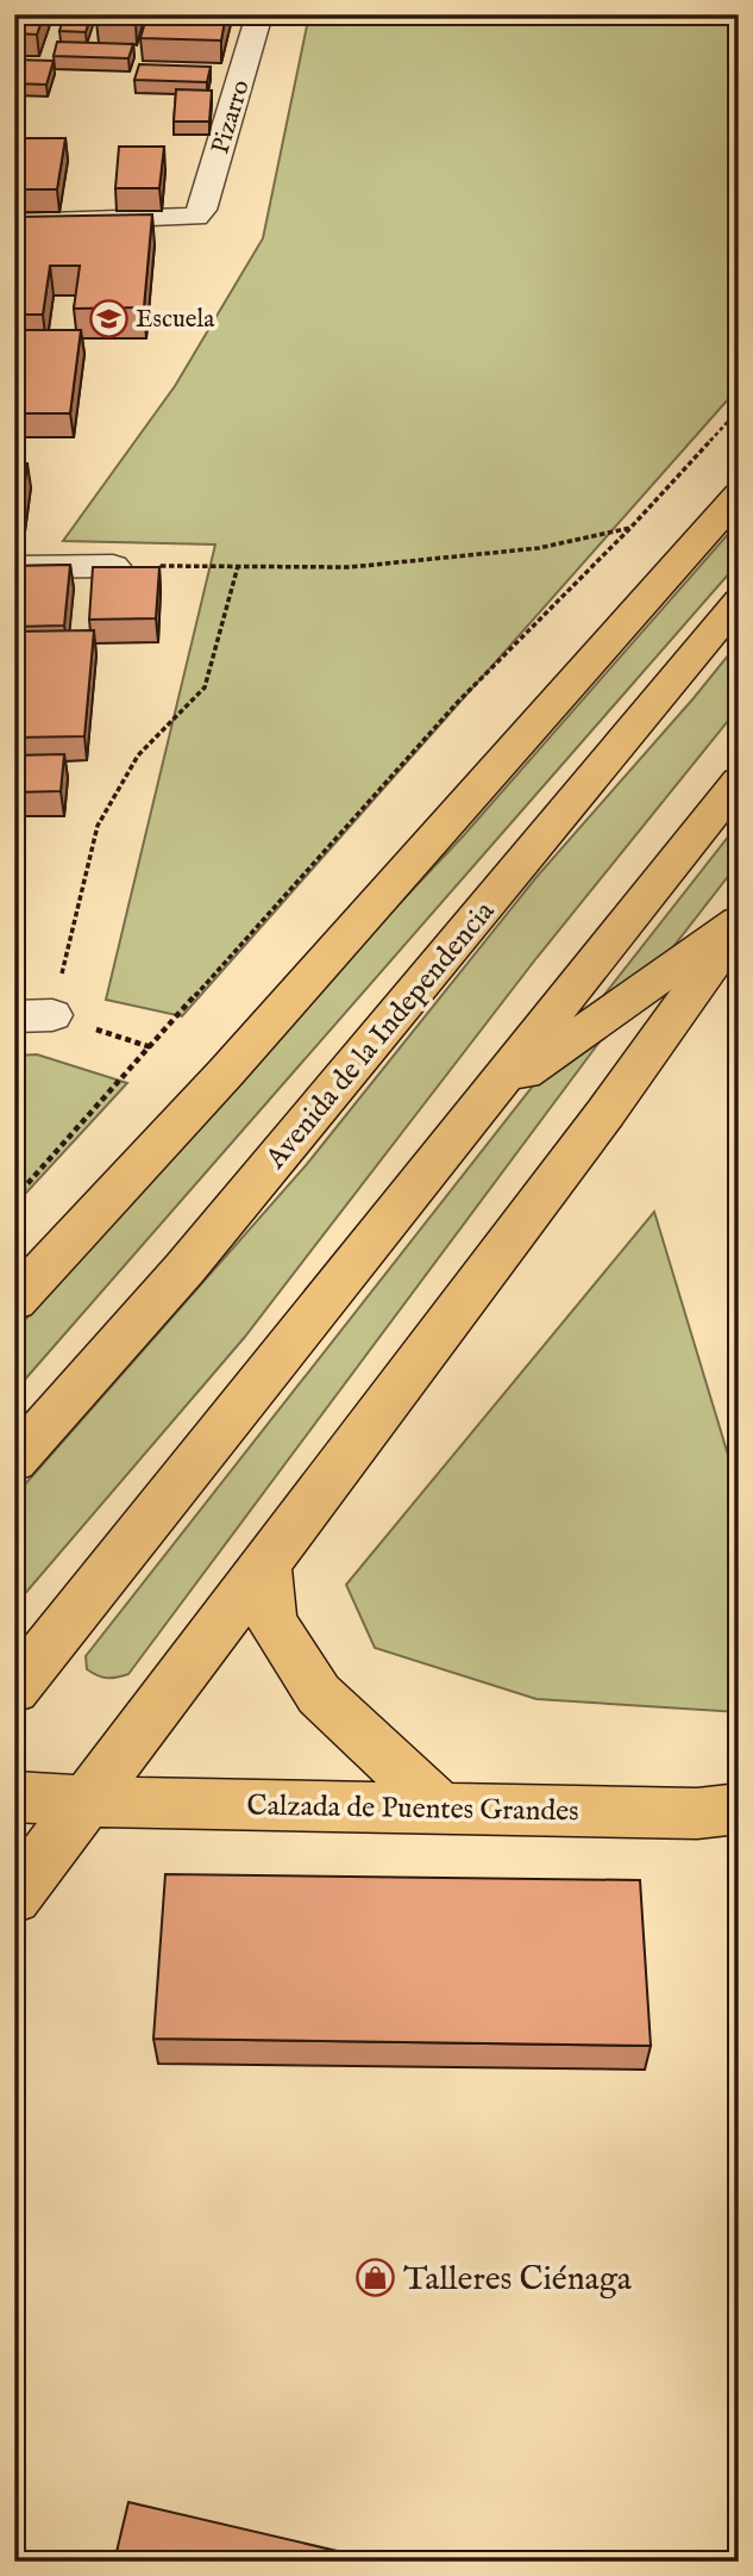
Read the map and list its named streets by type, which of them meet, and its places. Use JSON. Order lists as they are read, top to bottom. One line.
{"streets":{"main road":["Avenida de la Independencia","Calzada de Puentes Grandes"],"street":["Pizarro"]},"places":{"school or university":["Escuela"],"shop":["Talleres Ciénaga"]}}
